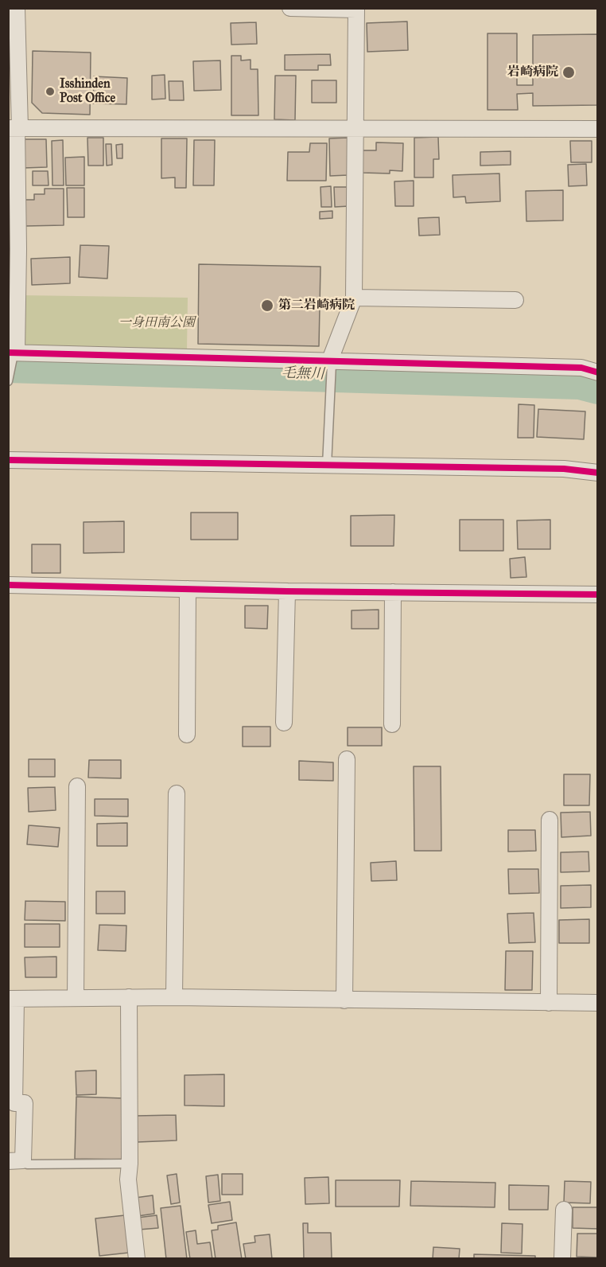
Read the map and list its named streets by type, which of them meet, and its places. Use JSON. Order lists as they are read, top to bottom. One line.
{"water":["毛無川"],"parks":["一身田南公園"],"places":["岩崎病院","Isshinden Post Office","第二岩崎病院"]}
